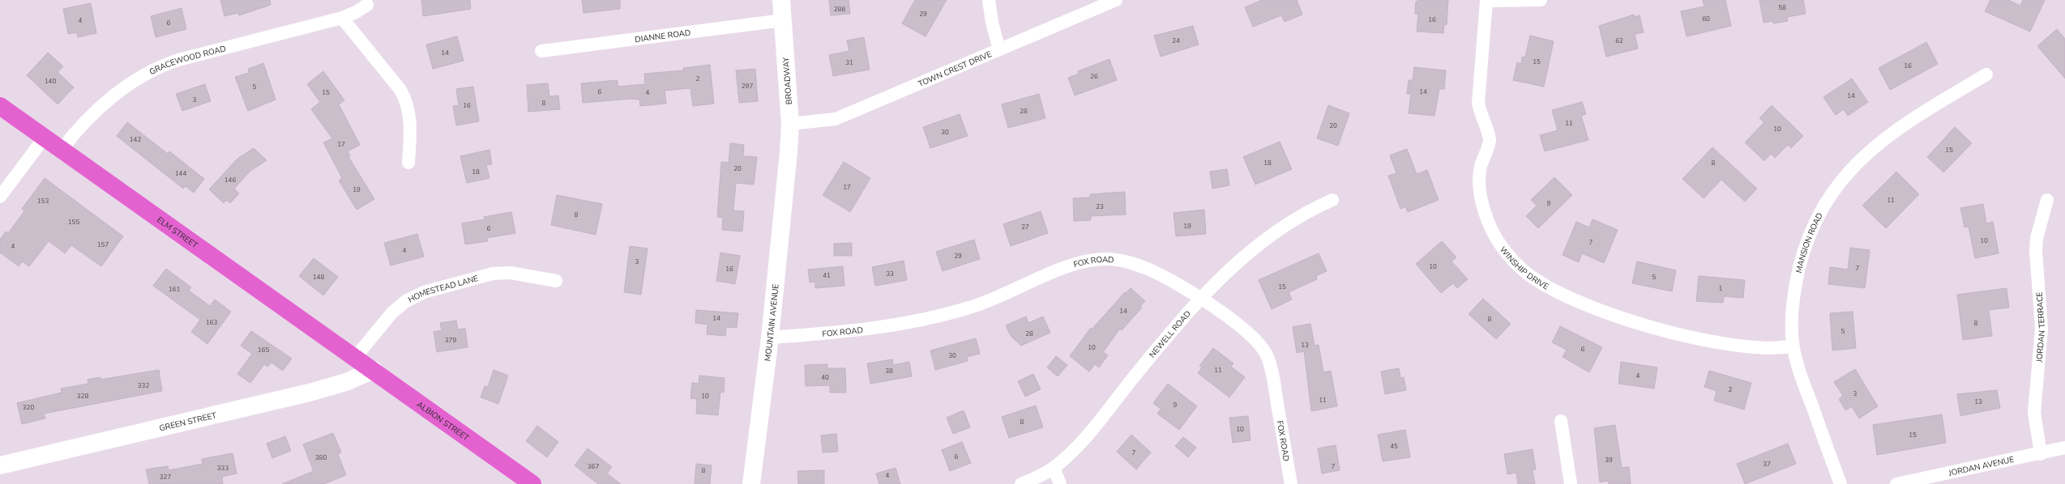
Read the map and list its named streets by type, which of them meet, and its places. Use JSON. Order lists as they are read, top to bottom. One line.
{"streets":{"main road":["BROADWAY","ELM STREET","MOUNTAIN AVENUE","ALBION STREET","GREEN STREET"],"street":["DIANNE ROAD","GRACEWOOD ROAD","TOWN CREST DRIVE","MANSION ROAD","FOX ROAD","WINSHIP DRIVE","HOMESTEAD LANE","JORDAN TERRACE","NEWELL ROAD","JORDAN AVENUE"]},"crossings":[["DIANNE ROAD","BROADWAY"],["GRACEWOOD ROAD","ELM STREET"],["TOWN CREST DRIVE","BROADWAY"],["BROADWAY","MOUNTAIN AVENUE"],["ELM STREET","HOMESTEAD LANE"],["ELM STREET","ALBION STREET"],["MANSION ROAD","WINSHIP DRIVE"],["FOX ROAD","MOUNTAIN AVENUE"],["FOX ROAD","NEWELL ROAD"],["HOMESTEAD LANE","ALBION STREET"],["JORDAN TERRACE","JORDAN AVENUE"],["ALBION STREET","GREEN STREET"]],"house_numbers":["58","286","29","60","16","4","6","24","62","14","15","31","16","26","2","140","297","5","6","14","15","4","14","3","8","16","28","11","20","10","30","142","17","15","18","8","20","18","144","146","17","19","11","153","9","23","8","155","19","27","6","10","7","157","4","4","29","3","10","7","16","33","41","148","5","15","1","161","14","14","8","163","8","5","28","379","13","10","6","165","30","11","38","4","40","332","2","3","328","10","11","13","9","320","8","10","15","45","7","6","380","39","37","367","7","333","8","4","327"]}
